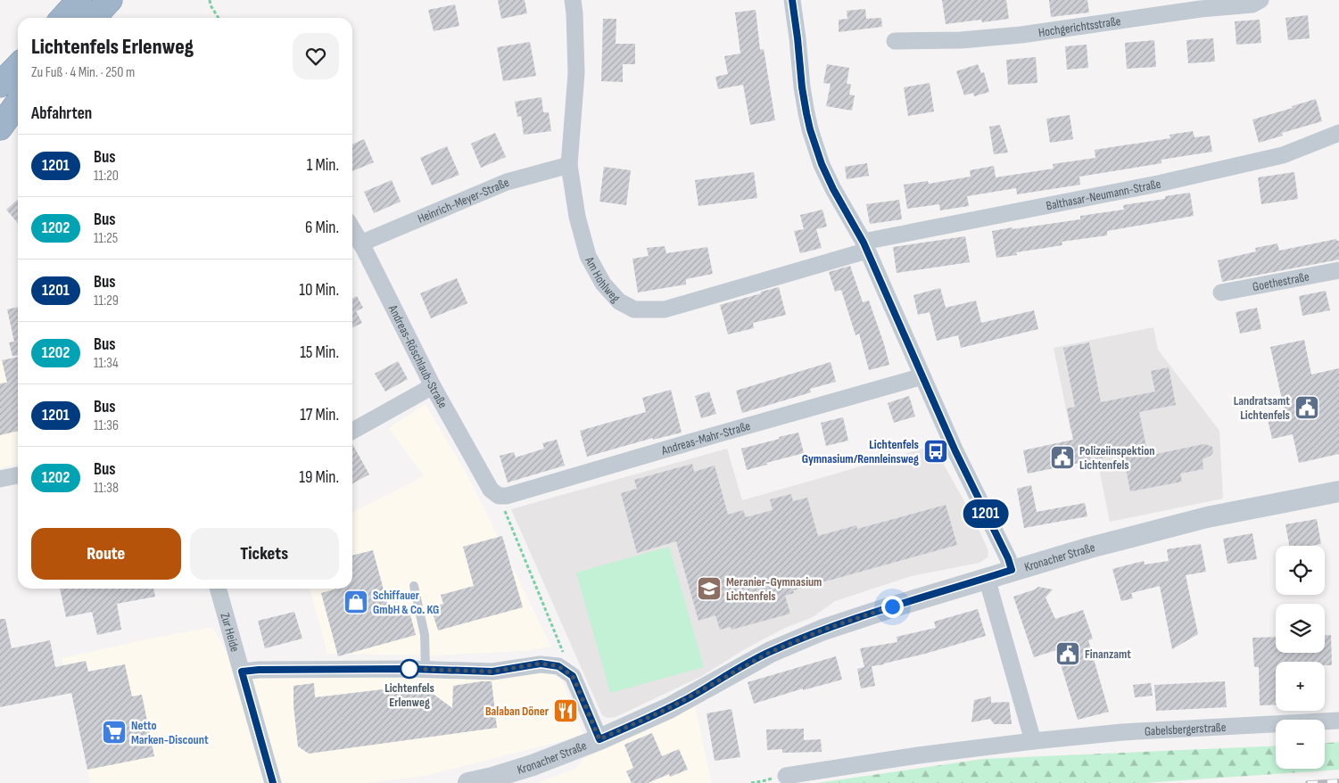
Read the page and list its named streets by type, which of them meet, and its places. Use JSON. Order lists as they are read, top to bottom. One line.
{"streets":{"street":["Hochgerichtsstraße","Balthasar-Neumann-Straße","Heinrich-Meyer-Straße","Am Hohlweg","Goethestraße","Andreas-Röschlaub-Straße","Andreas-Mahr-Straße","Kronacher Straße","Zur Heide","Gabelsbergerstraße"]},"crossings":[["Balthasar-Neumann-Straße","Am Hohlweg"],["Heinrich-Meyer-Straße","Am Hohlweg"],["Heinrich-Meyer-Straße","Andreas-Röschlaub-Straße"],["Andreas-Röschlaub-Straße","Andreas-Mahr-Straße"]],"places":{"public building":["Landratsamt Lichtenfels","Polizeiinspektion Lichtenfels","Finanzamt"],"bus stop":["Lichtenfels Gymnasium/Rennleinsweg"],"school or university":["Meranier-Gymnasium Lichtenfels"],"shop":["Schiffauer GmbH & Co. KG"],"other":["Lichtenfels Erlenweg"],"restaurant":["Balaban Döner"],"supermarket":["Netto Marken-Discount"]},"lines":["bus line 1201"],"page":{"on_map":"1201","heading":[["Lichtenfels Erlenweg","Zu Fuß · 4 Min. · 250 m"],"Abfahrten"],"list":[{"mark":"1201","name":"Bus","note":"11:20","value":"1 Min."},{"mark":"1202","name":"Bus","note":"11:25","value":"6 Min."},{"mark":"1201","name":"Bus","note":"11:29","value":"10 Min."},{"mark":"1202","name":"Bus","note":"11:34","value":"15 Min."},{"mark":"1201","name":"Bus","note":"11:36","value":"17 Min."},{"mark":"1202","name":"Bus","note":"11:38","value":"19 Min."}],"buttons":["Route","Tickets"],"map_buttons":["+","−"]}}
